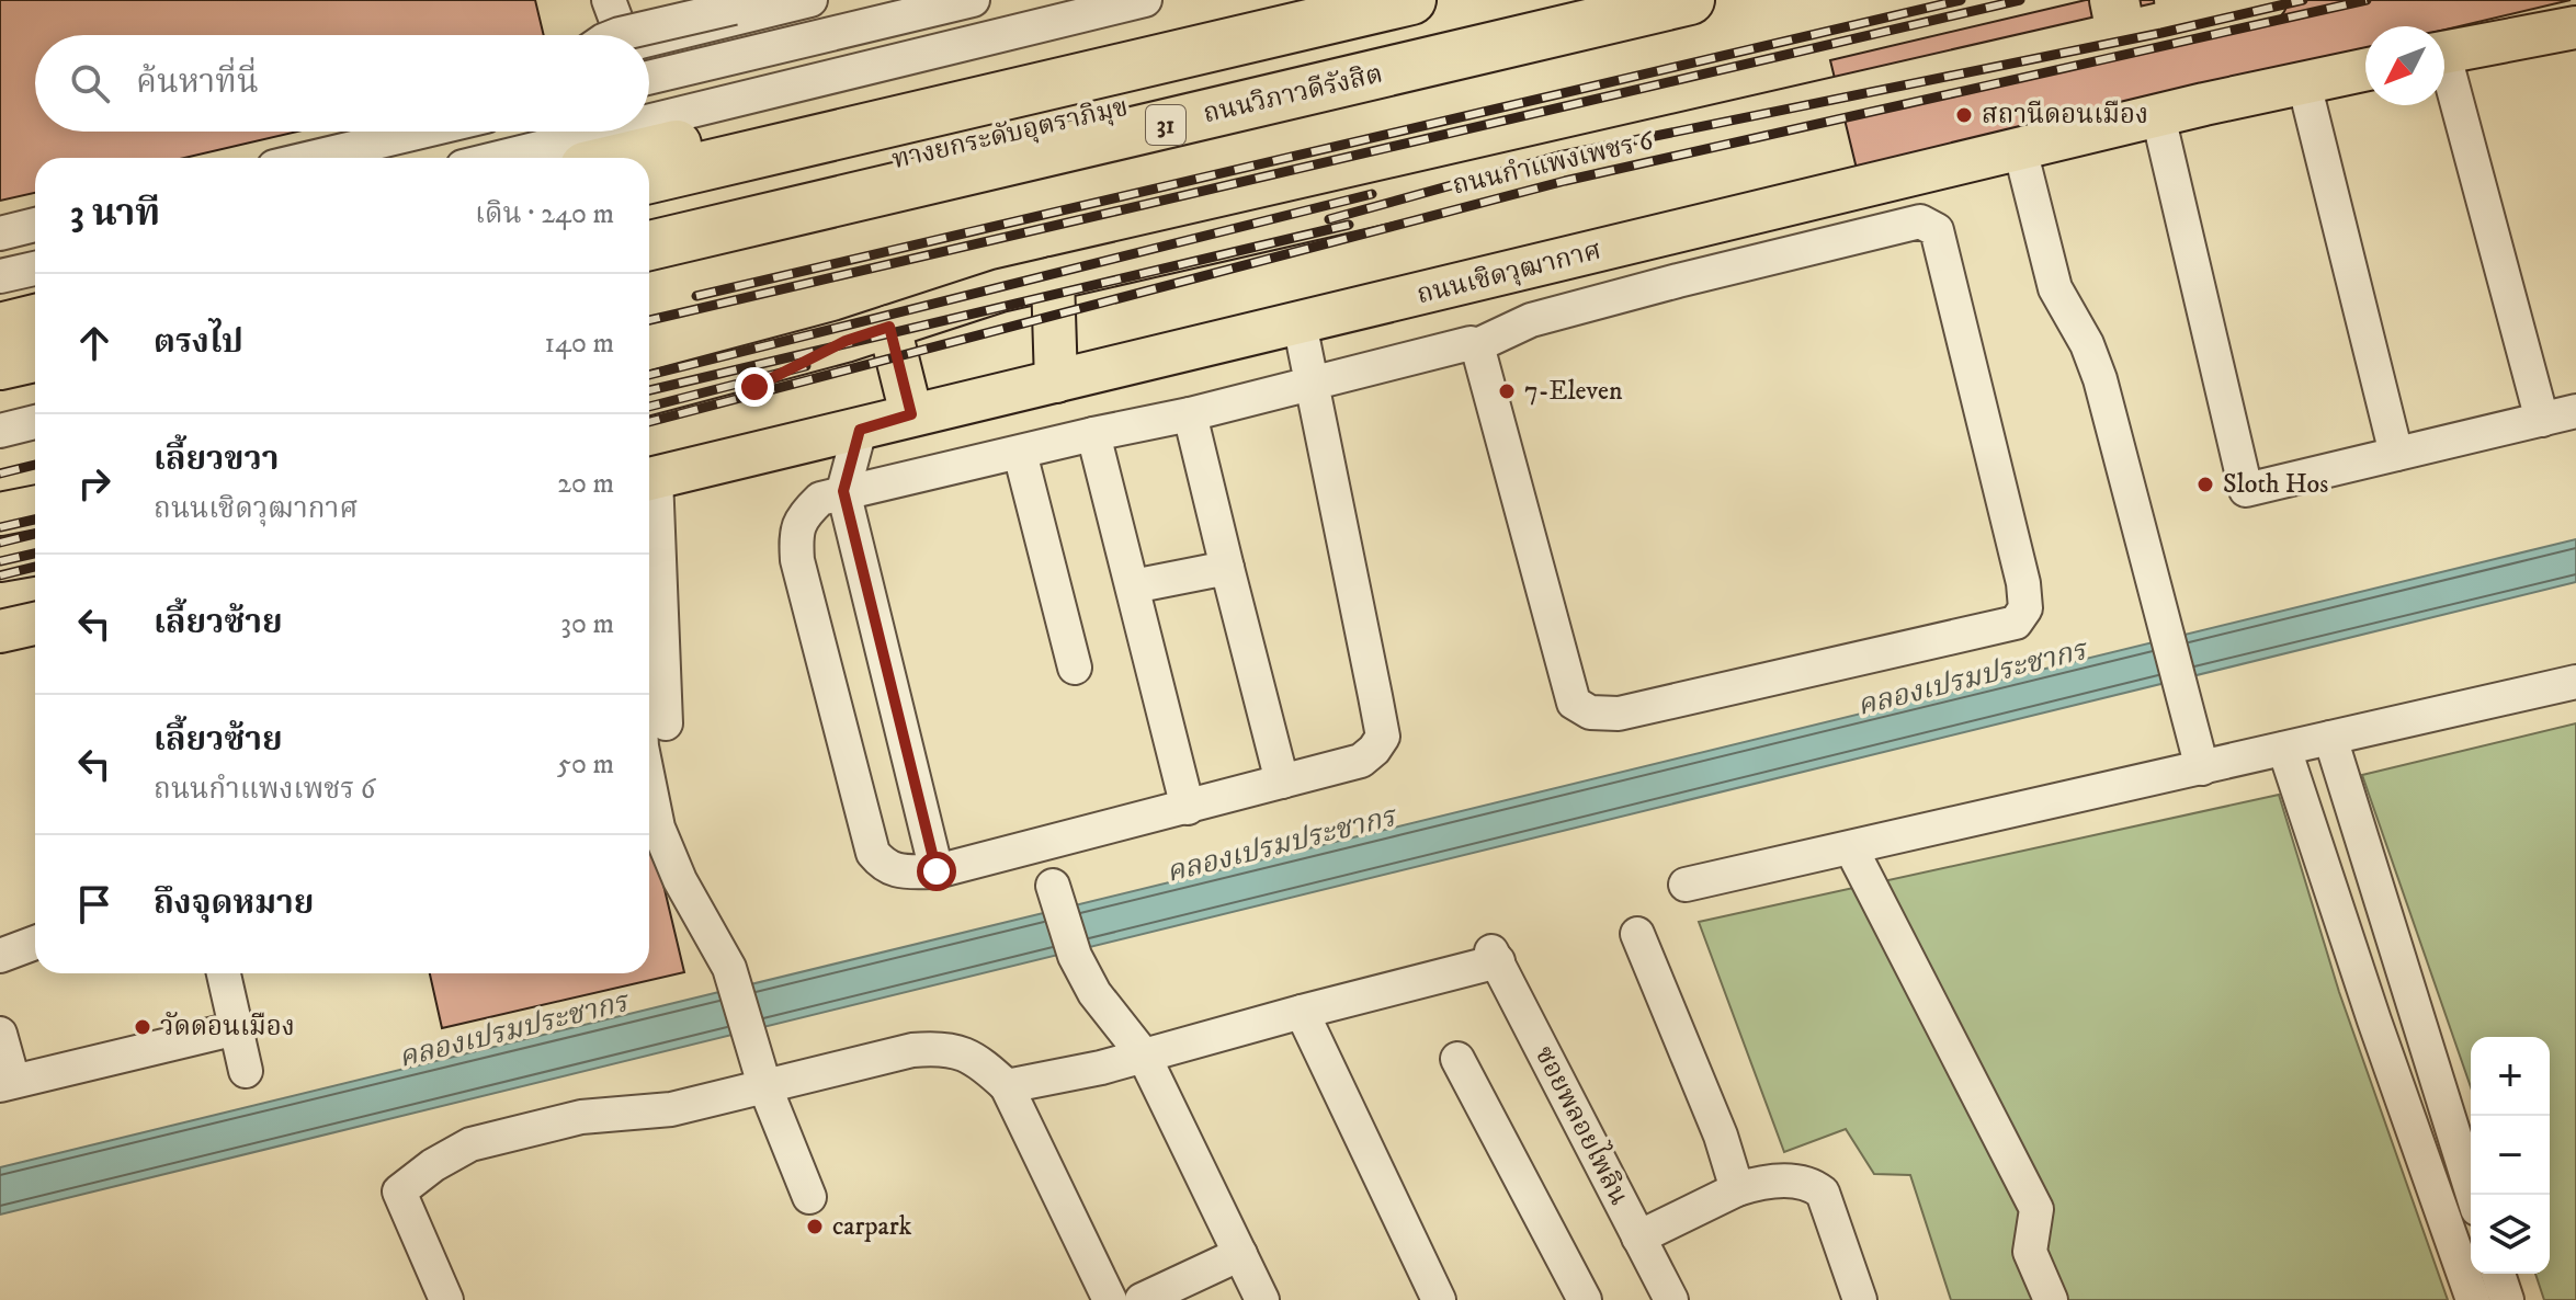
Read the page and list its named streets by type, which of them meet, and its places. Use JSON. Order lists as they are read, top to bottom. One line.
{"streets":{"highway":["ถนนวิภาวดีรังสิต","31","ทางยกระดับอุตราภิมุข"],"main road":["ถนนกำแพงเพชร 6","ถนนเชิดวุฒากาศ"],"street":["ซอยพลอยไพลิน"]},"water":["คลองเปรมประชากร"],"places":["สถานีดอนเมือง","7-Eleven","Sloth Hos","วัดดอนเมือง","carpark"],"north":"bottom left","page":{"search":"ค้นหาที่นี่","heading":["3 นาที","เดิน · 240 m"],"list":[["ตรงไป","140 m"],["เลี้ยวขวา","ถนนเชิดวุฒากาศ","20 m"],["เลี้ยวซ้าย","30 m"],["เลี้ยวซ้าย","ถนนกำแพงเพชร 6","50 m"],"ถึงจุดหมาย"],"map_buttons":["+","−"]}}
